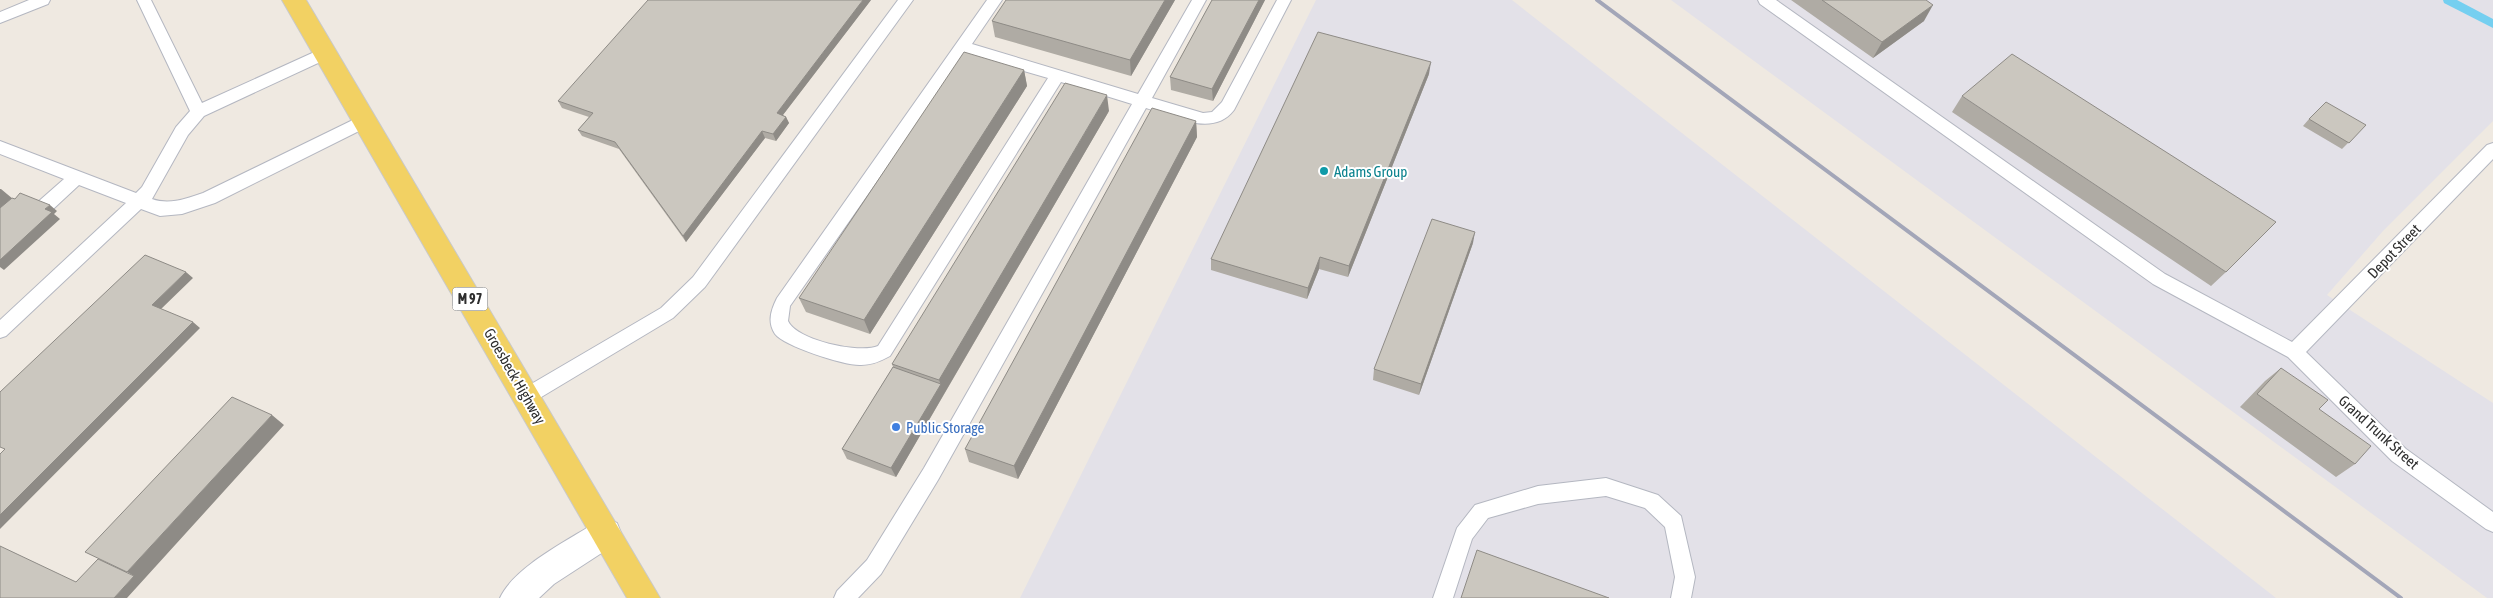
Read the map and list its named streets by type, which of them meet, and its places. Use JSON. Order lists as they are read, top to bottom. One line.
{"streets":{"main road":["M 97","Groesbeck Highway"],"lane":["Depot Street","Grand Trunk Street"]},"crossings":[["Depot Street","Grand Trunk Street"]],"places":["Adams Group","Public Storage"]}
